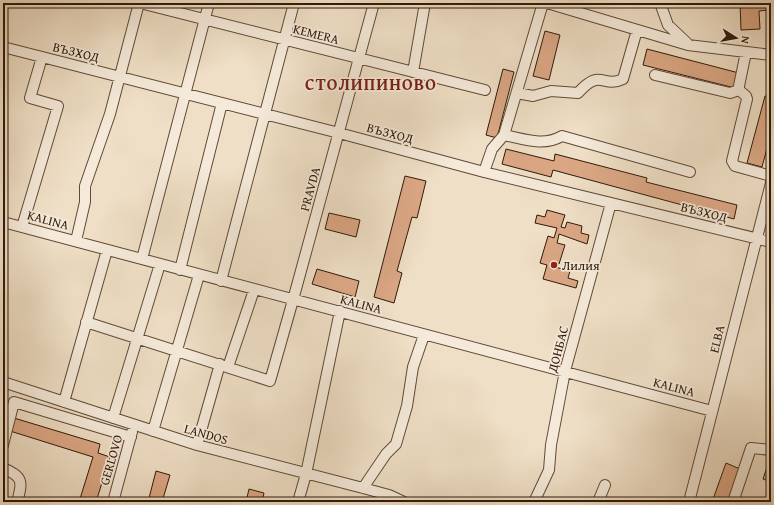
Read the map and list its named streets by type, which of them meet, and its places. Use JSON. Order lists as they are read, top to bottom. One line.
{"streets":{"street":["KEMERA","ВЪЗХОД","PRAVDA","KALINA","ELBA","ДОНБАС","LANDOS","GERLOVO"]},"crossings":[["KEMERA","PRAVDA"],["ВЪЗХОД","PRAVDA"],["ВЪЗХОД","ELBA"],["ВЪЗХОД","ДОНБАС"],["PRAVDA","KALINA"],["KALINA","ELBA"],["KALINA","ДОНБАС"],["LANDOS","GERLOVO"]],"districts":["СТОЛИПИНОВО"],"places":["Лилия"],"north":"right"}
